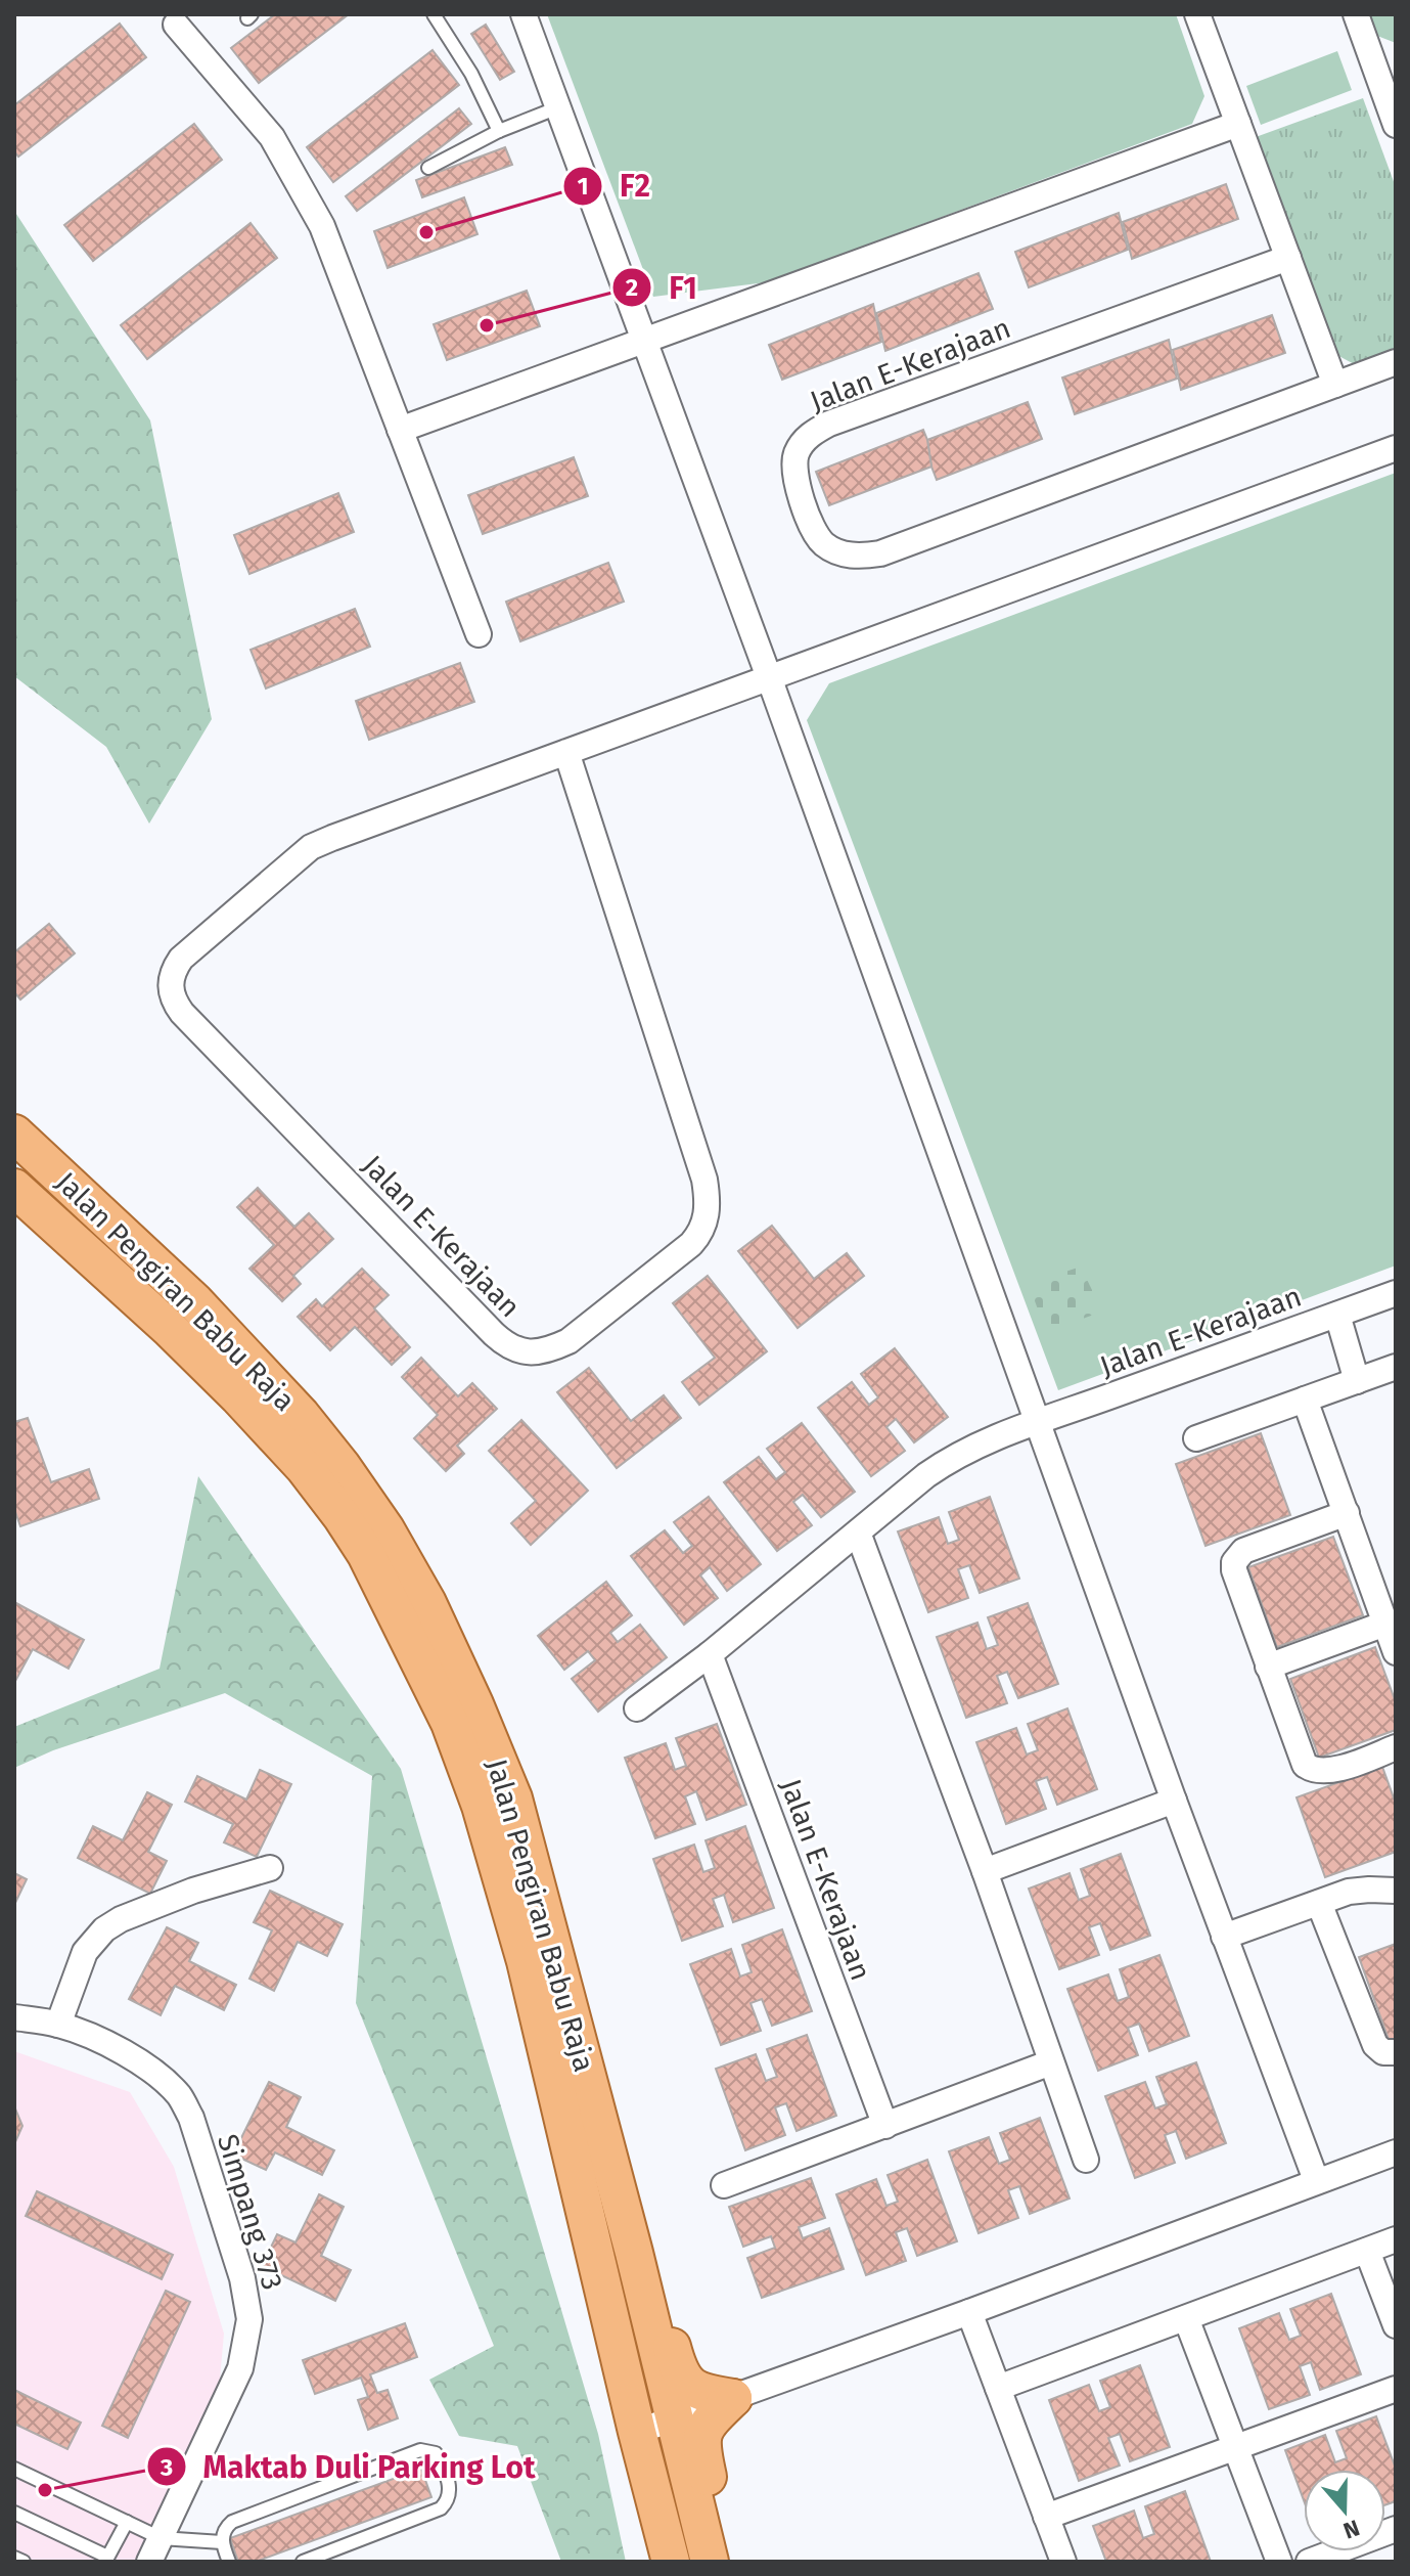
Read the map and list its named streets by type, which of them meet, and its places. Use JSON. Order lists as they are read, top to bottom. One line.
{"streets":{"main road":["Jalan Pengiran Babu Raja"],"street":["Jalan E-Kerajaan","Simpang 373"]},"places":["F2","F1","Maktab Duli Parking Lot"],"north":"bottom"}
